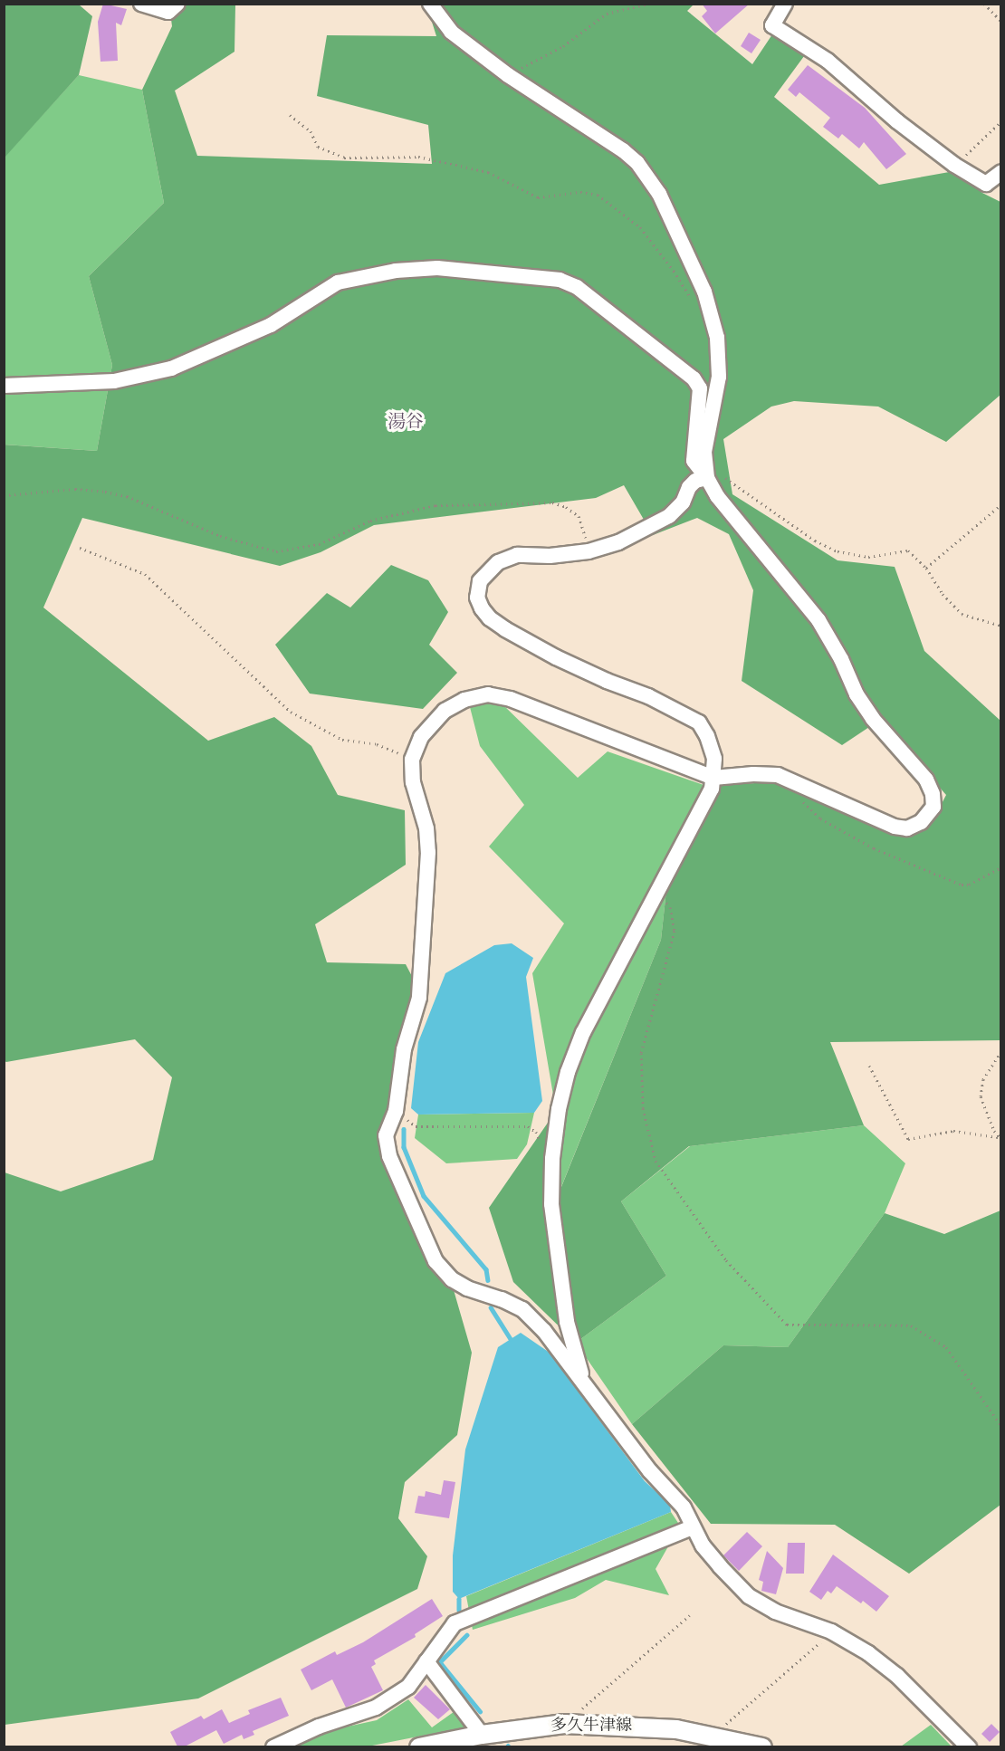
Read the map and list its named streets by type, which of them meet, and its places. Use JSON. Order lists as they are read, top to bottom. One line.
{"streets":{"main road":["多久牛津線"]},"districts":["湯谷"]}
